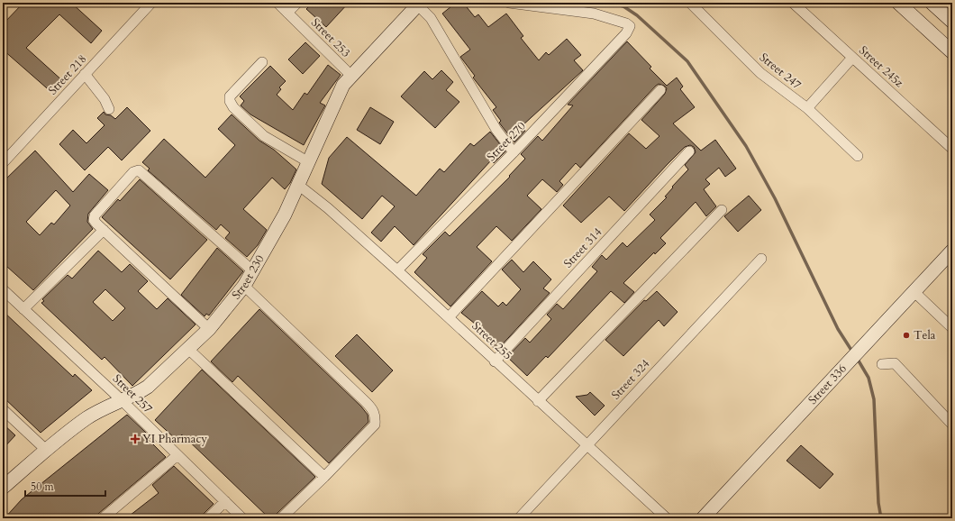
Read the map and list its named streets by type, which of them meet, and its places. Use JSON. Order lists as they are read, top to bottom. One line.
{"streets":{"street":["Street 253","Street 245z","Street 247","Street 218","Street 270","Street 314","Street 230","Street 255","Street 324","Street 336","Street 257"]},"crossings":[["Street 253","Street 230"],["Street 270","Street 255"],["Street 314","Street 255"],["Street 230","Street 255"],["Street 230","Street 257"],["Street 255","Street 324"]],"places":{"other":["Tela"],"health":["YI Pharmacy"]},"scale_bar":"50 m"}
